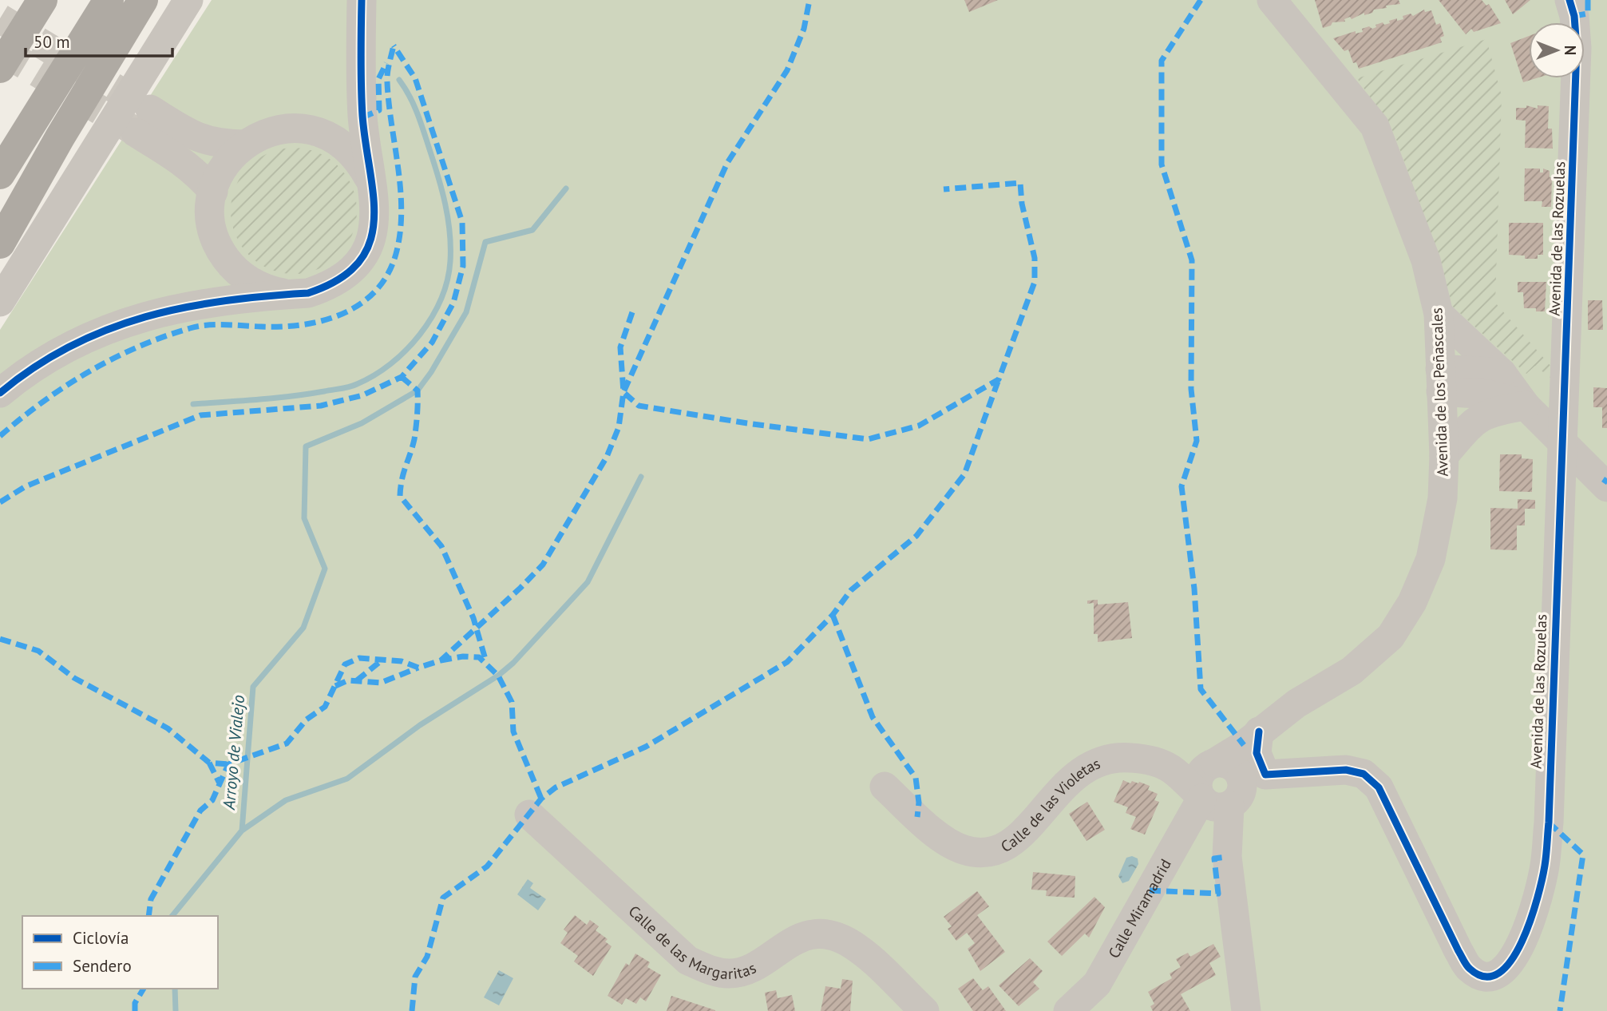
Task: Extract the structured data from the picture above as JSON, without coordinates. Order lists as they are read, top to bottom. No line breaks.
{"streets":{"street":["Avenida de las Rozuelas","Avenida de los Peñascales","Calle de las Violetas","Calle Miramadrid","Calle de las Margaritas"]},"crossings":[["Avenida de las Rozuelas","Avenida de los Peñascales"],["Avenida de las Rozuelas","Calle de las Violetas"],["Avenida de las Rozuelas","Calle Miramadrid"],["Avenida de los Peñascales","Calle de las Violetas"],["Avenida de los Peñascales","Calle Miramadrid"],["Calle de las Violetas","Calle Miramadrid"]],"water":["Arroyo de Vialejo"],"legend":["Ciclovía","Sendero"],"scale_bar":"50 m","north":"right"}
